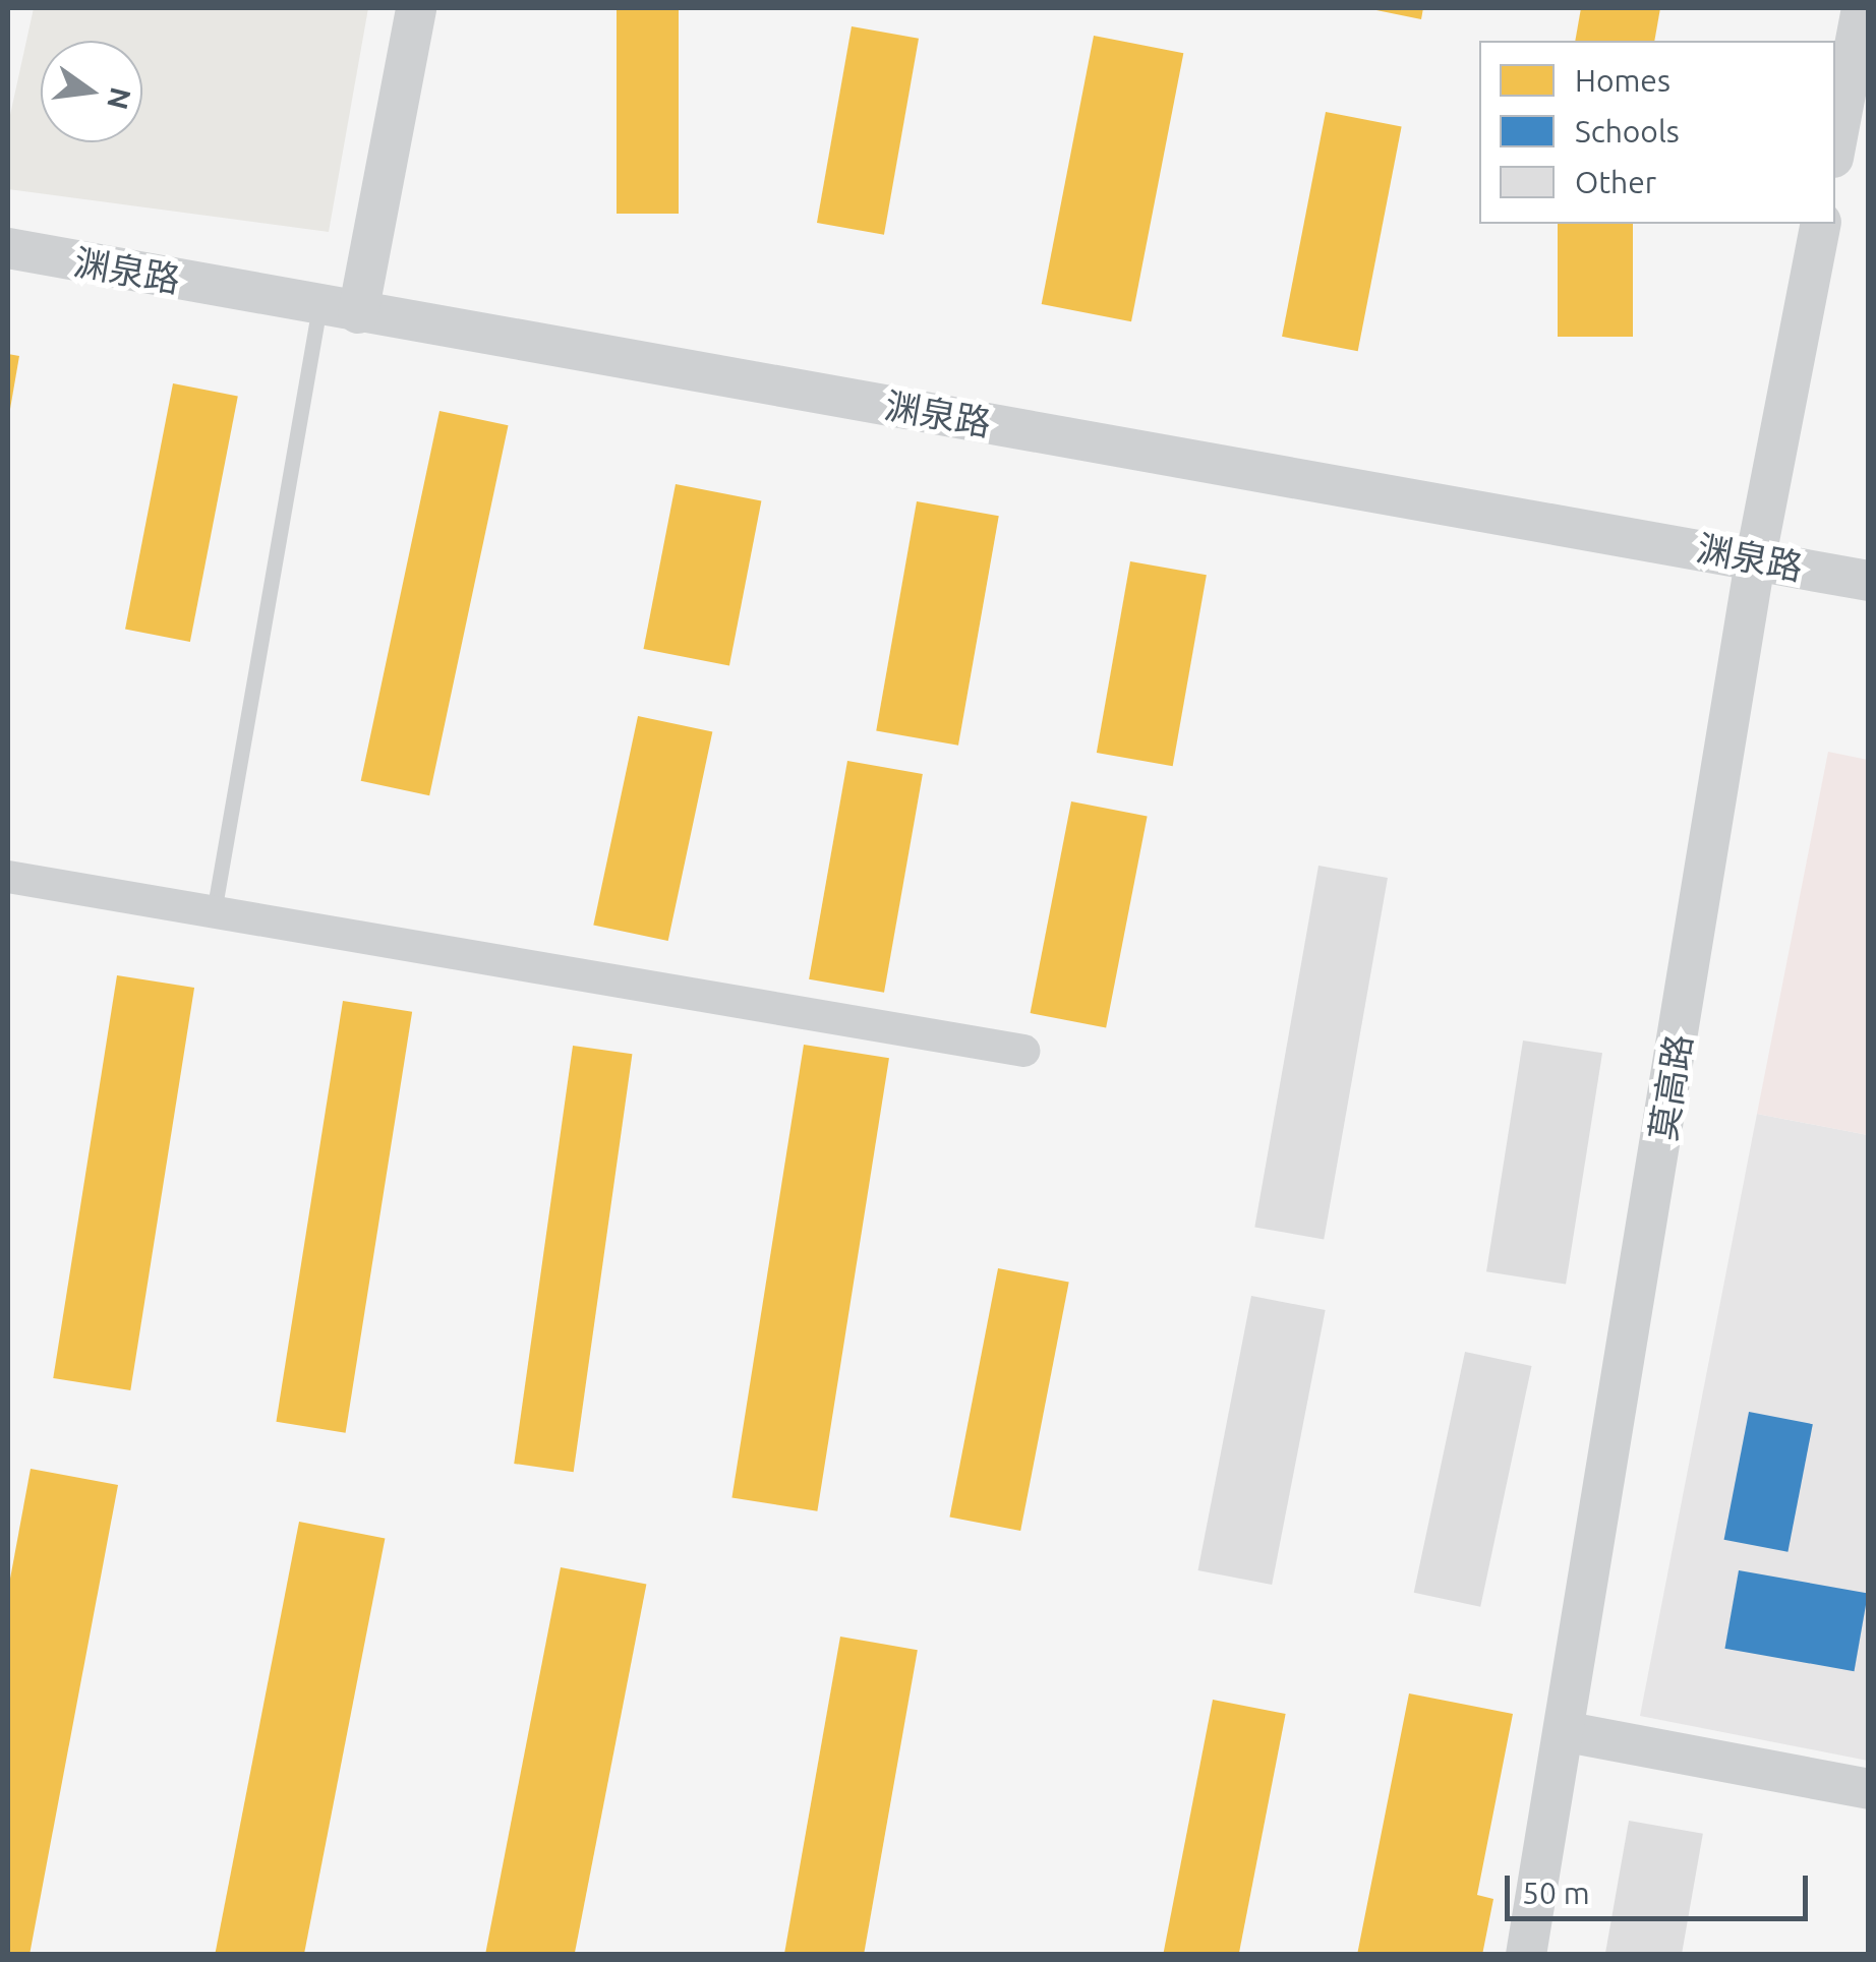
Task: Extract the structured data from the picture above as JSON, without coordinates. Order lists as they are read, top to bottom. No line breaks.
{"streets":{"street":["渊泉路","莫高路"]},"crossings":[["渊泉路","莫高路"]],"legend":["Homes","Schools","Other"],"scale_bar":"50 m","north":"right"}
